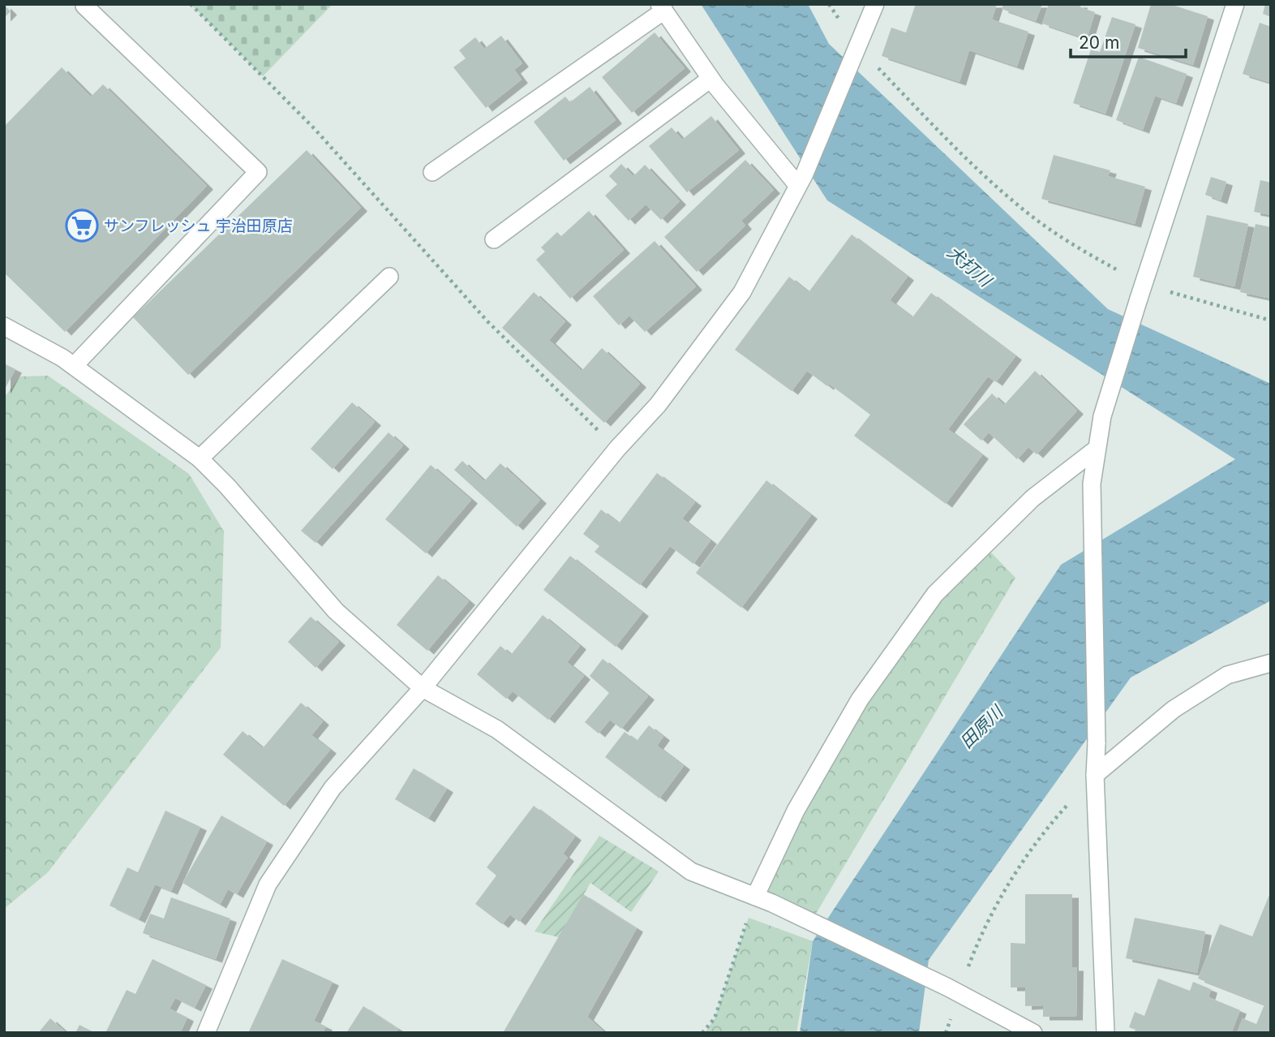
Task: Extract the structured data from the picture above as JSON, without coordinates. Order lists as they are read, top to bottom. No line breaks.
{"water":["犬打川","田原川"],"places":{"supermarket":["サンフレッシュ 宇治田原店"]},"scale_bar":"20 m"}
